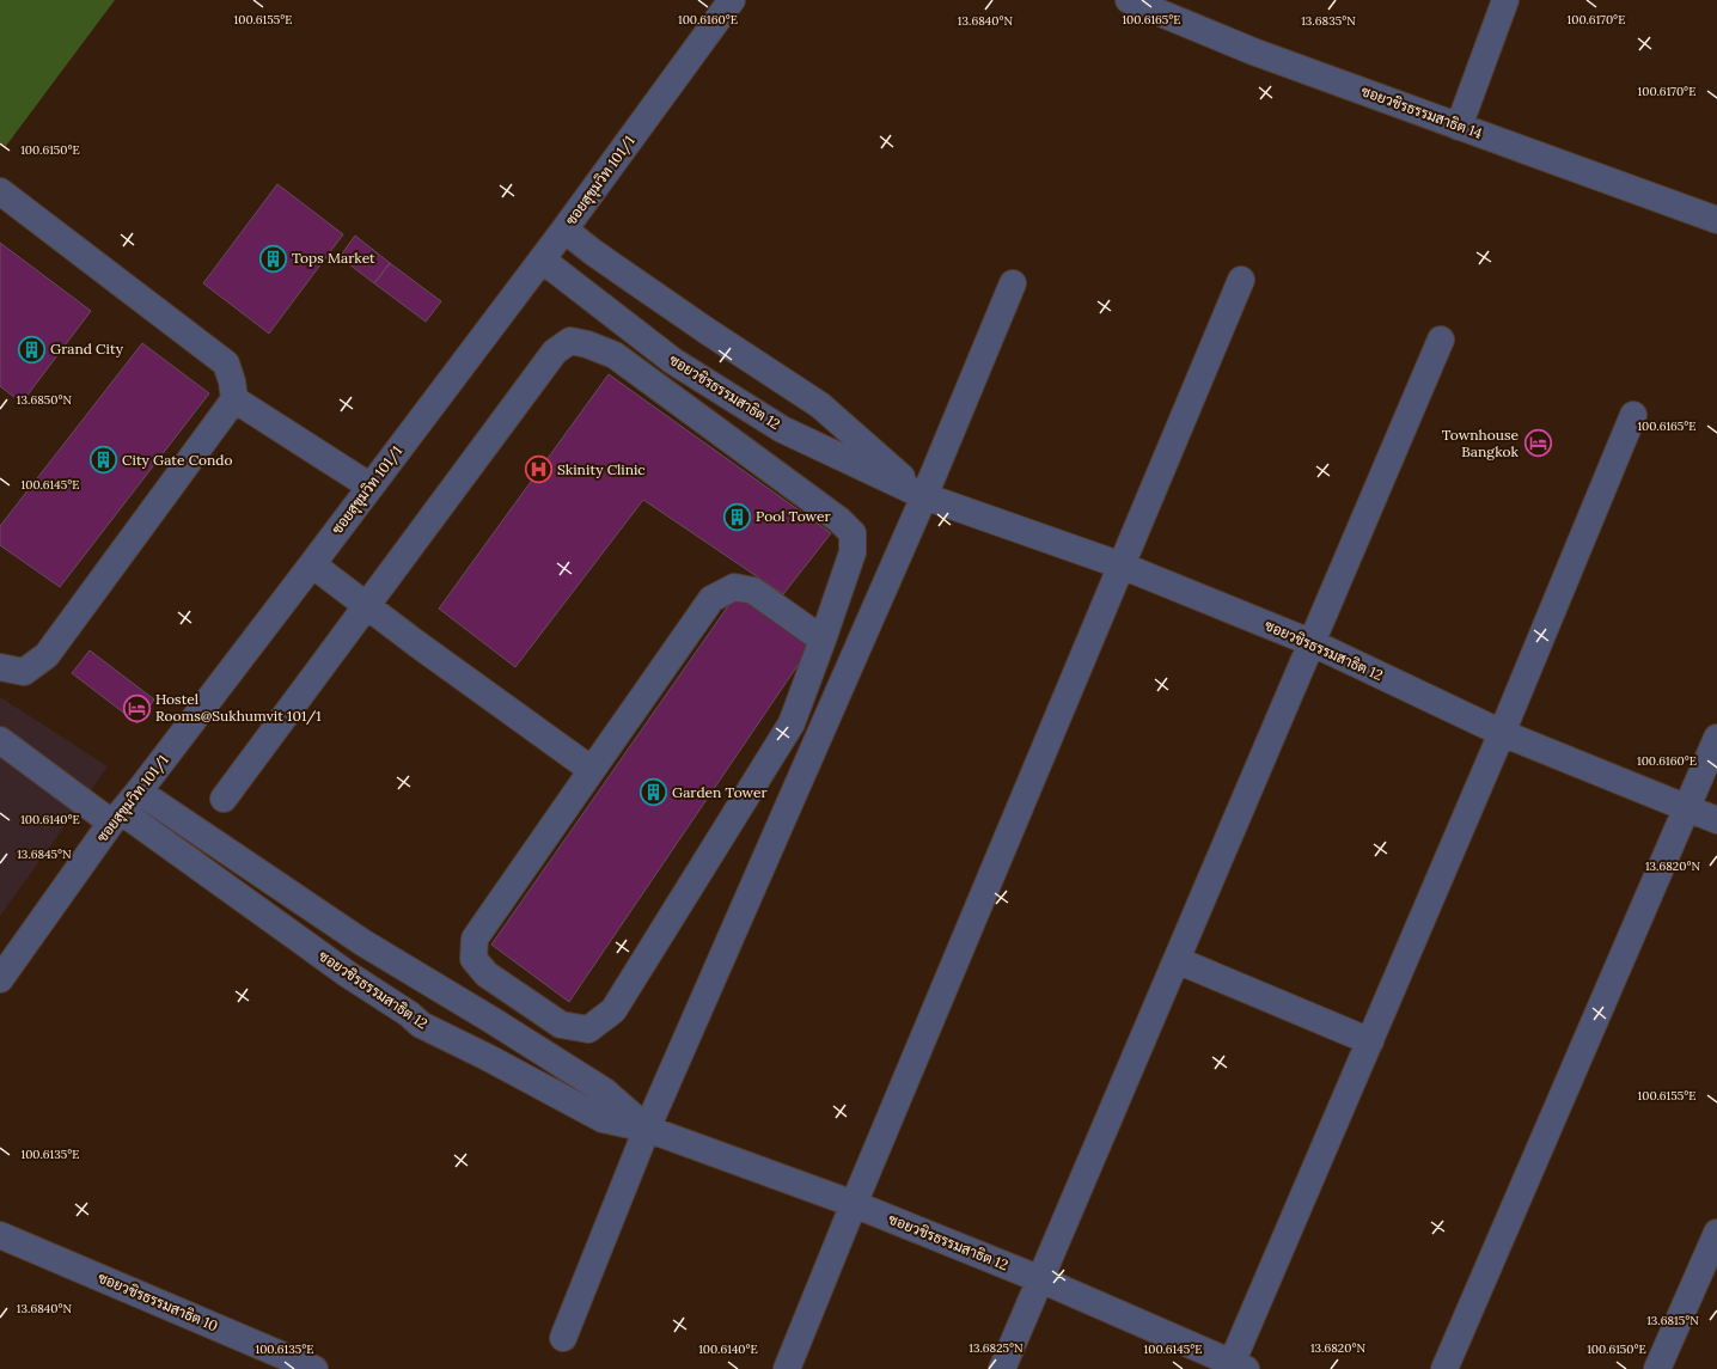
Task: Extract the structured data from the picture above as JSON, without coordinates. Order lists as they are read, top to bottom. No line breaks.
{"streets":{"street":["ซอยวชิรธรรมสาธิต 14","ซอยสุขุมวิท 101/1","ซอยวชิรธรรมสาธิต 12","ซอยวชิรธรรมสาธิต 10"]},"crossings":[["ซอยสุขุมวิท 101/1","ซอยวชิรธรรมสาธิต 12"]],"places":{"building":["Tops Market","Grand City","City Gate Condo","Pool Tower","Garden Tower"],"hotel":["Townhouse Bangkok","Hostel Rooms@Sukhumvit 101/1"],"hospital":["Skinity Clinic"]},"coordinates":["100.6170°E","100.6155°E","100.6160°E","100.6165°E","13.6840°N","13.6835°N","100.6150°E","13.6850°N","100.6145°E","100.6140°E","13.6845°N","13.6820°N","100.6135°E","13.6815°N","13.6825°N"]}
